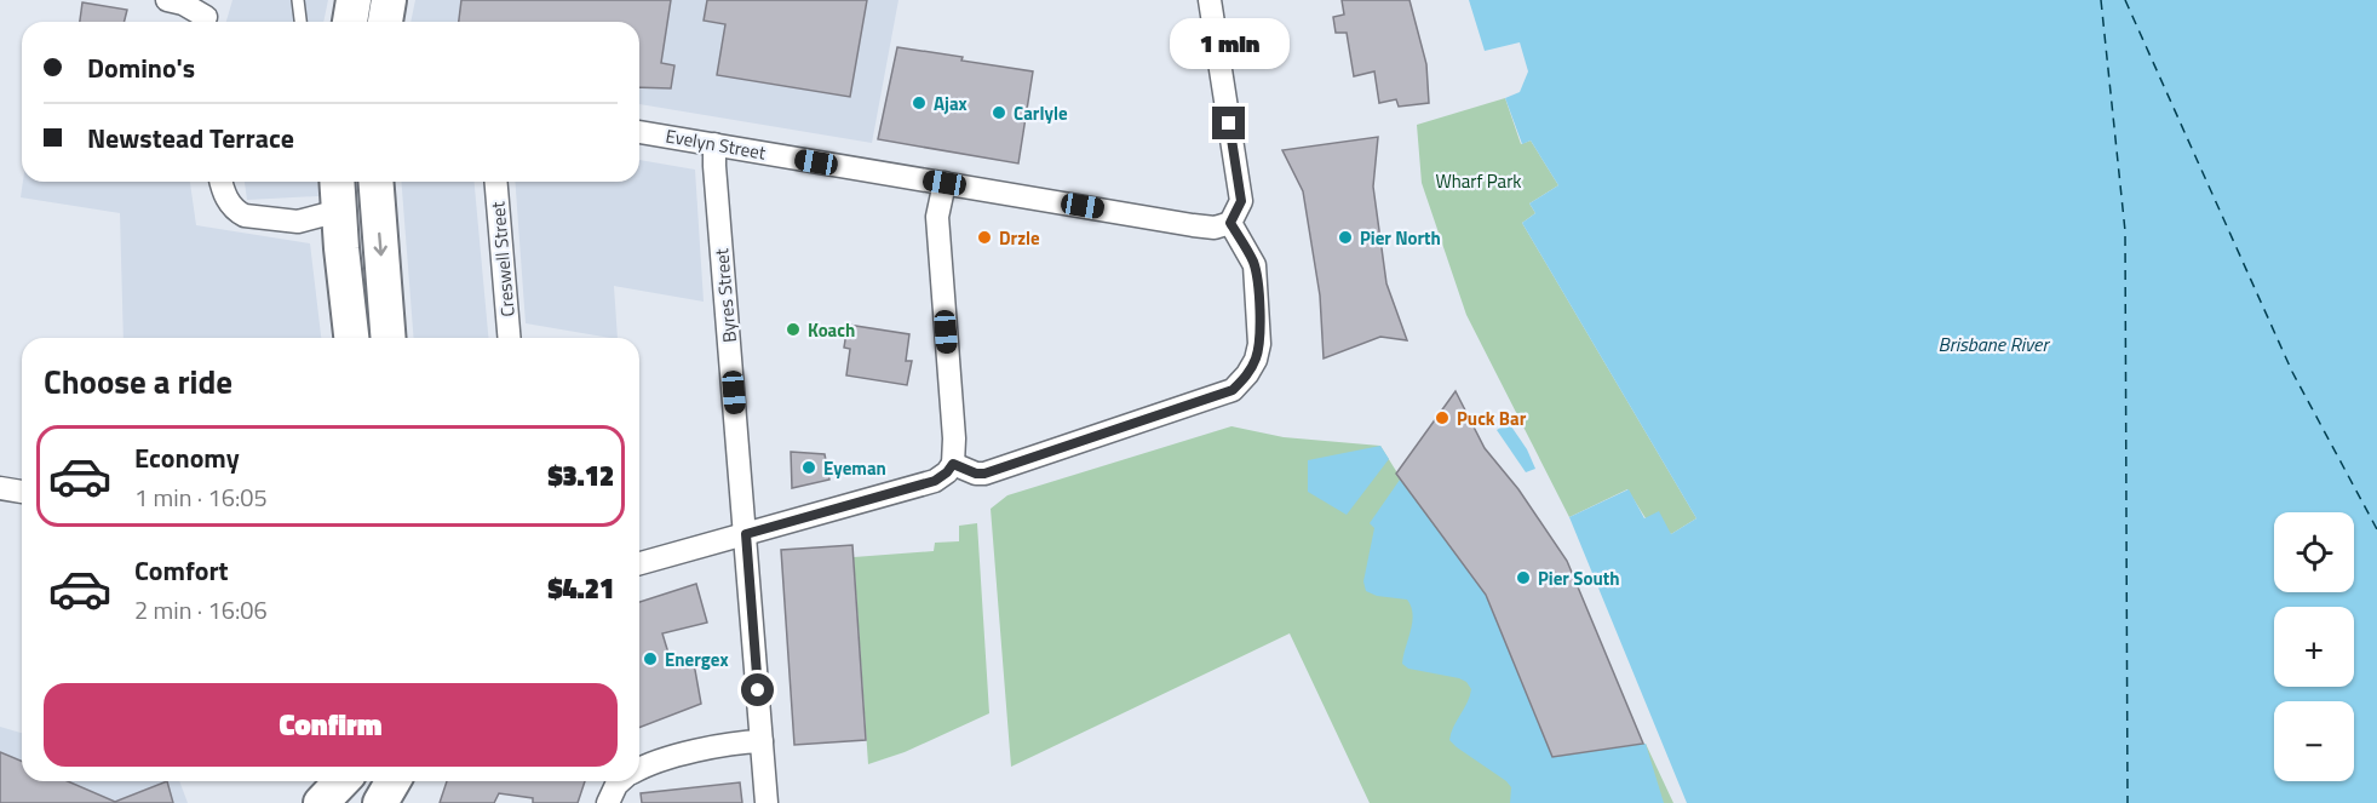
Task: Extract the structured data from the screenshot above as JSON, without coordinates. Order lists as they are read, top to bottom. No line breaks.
{"streets":{"street":["Evelyn Street","Creswell Street","Byres Street"]},"crossings":[["Evelyn Street","Byres Street"]],"water":["Brisbane River"],"parks":["Wharf Park"],"places":["Ajax","Carlyle","Drzle","Pier North","Koach","Puck Bar","Eyeman","Pier South","Energex"],"page":{"bubble":"1 min","banner":["Domino's","Newstead Terrace"],"heading":"Choose a ride","list":[{"name":"Economy","note":"1 min · 16:05","value":"$3.12"},{"name":"Comfort","note":"2 min · 16:06","value":"$4.21"}],"map_buttons":["+","−"],"buttons":"Confirm"}}
